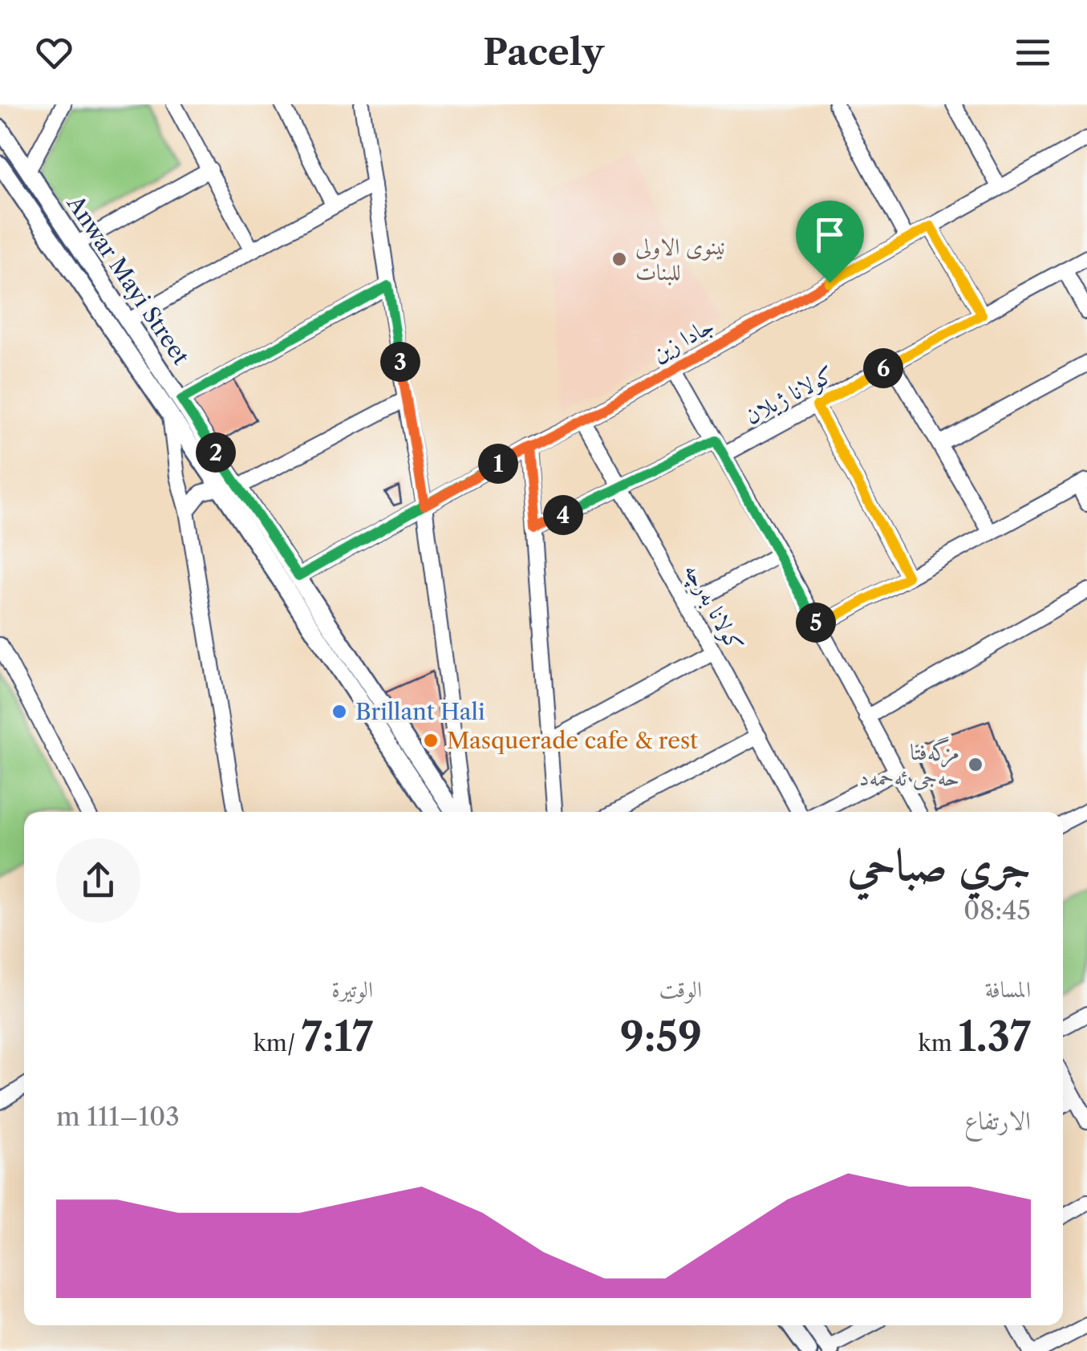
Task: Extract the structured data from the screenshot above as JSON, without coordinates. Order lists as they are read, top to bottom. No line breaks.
{"streets":{"main road":["Anwar Mayi Street"],"street":["جادا زین","کولانا ژیلان","کولانا بەرچە"]},"crossings":[["Anwar Mayi Street","جادا زین"],["جادا زین","کولانا بەرچە"]],"places":["نينوى الاولى للبنات","Brillant Hali","Masquerade cafe & rest","مزگەفتا حەجی ئەحمەد"],"page":{"header":"Pacely","pins":["3","6","2","1","4","5"],"heading":["جري صباحي","08:45"],"stats":[["المسافة","1.37 km"],["الوقت","9:59"],["الوتيرة","7:17 /km"]],"chart":["الارتفاع","103–111 m"]}}
